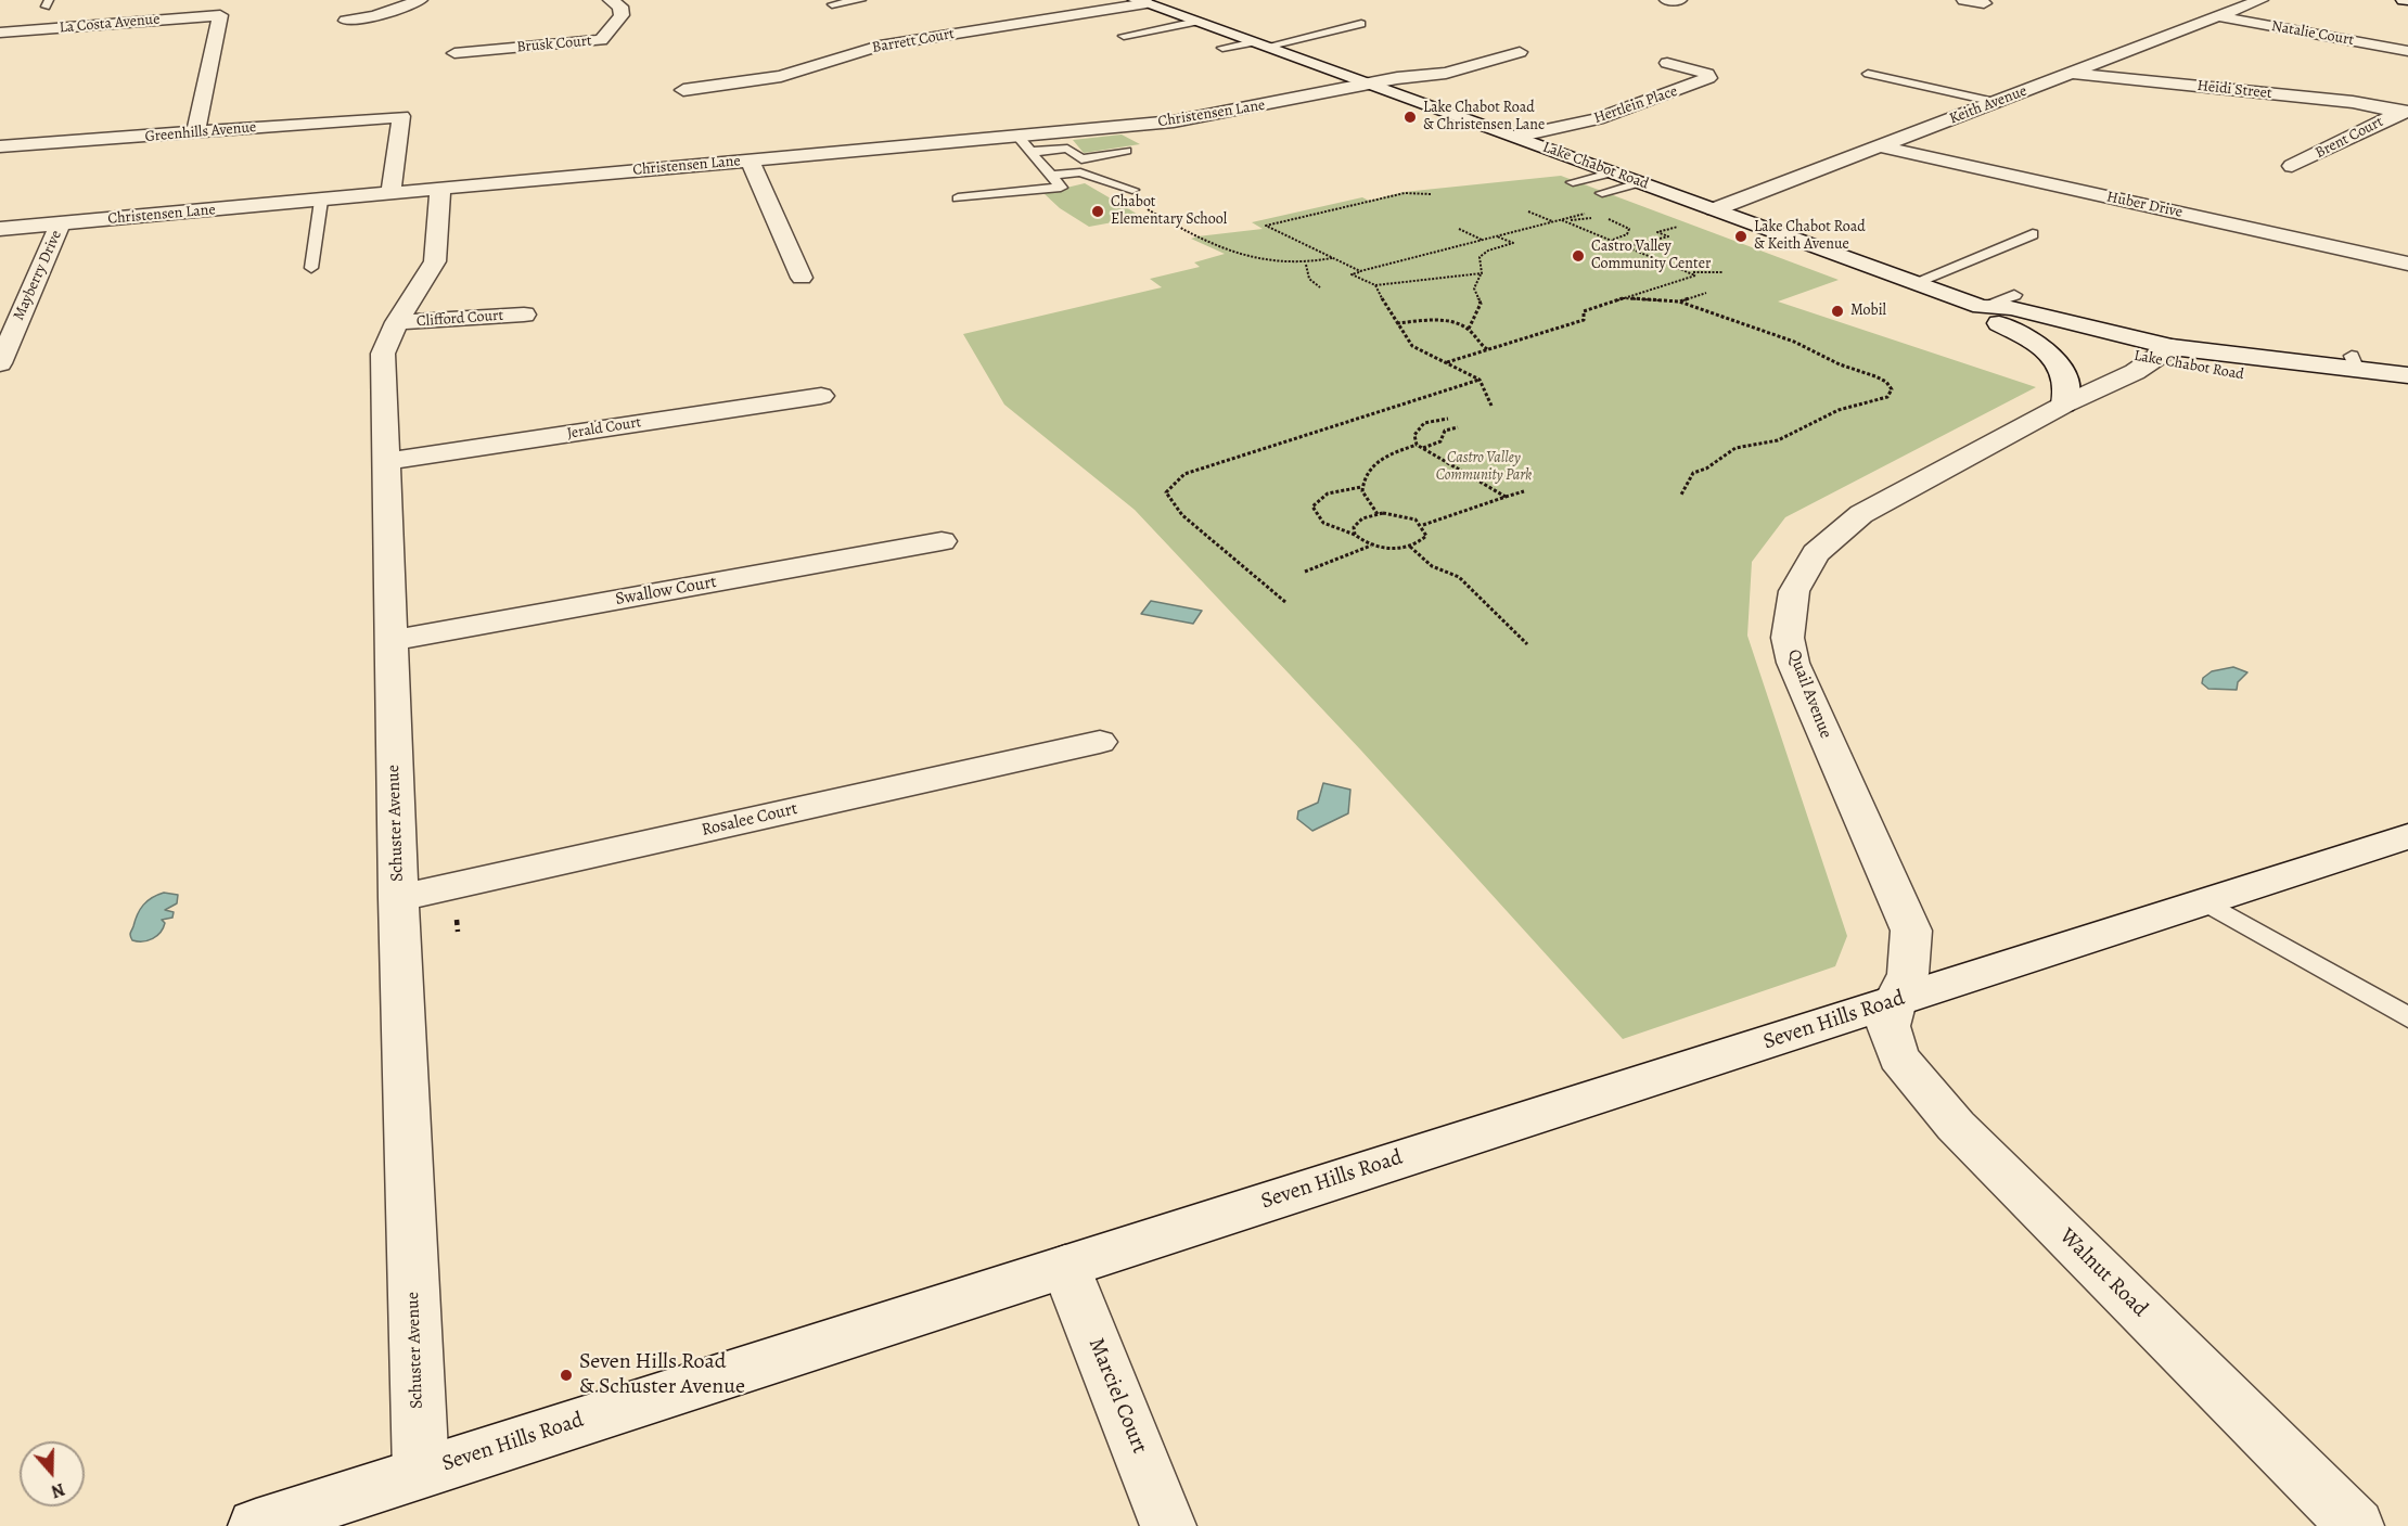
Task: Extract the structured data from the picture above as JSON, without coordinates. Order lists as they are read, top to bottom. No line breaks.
{"streets":{"street":["La Costa Avenue","Natalie Court","Barrett Court","Brusk Court","Heidi Street","Hertlein Place","Keith Avenue","Christensen Lane","Greenhills Avenue","Brent Court","Lake Chabot Road","Huber Drive","Mayberry Drive","Clifford Court","Jerald Court","Swallow Court","Quail Avenue","Rosalee Court","Schuster Avenue","Seven Hills Road","Walnut Road","Marciel Court"]},"crossings":[["La Costa Avenue","Greenhills Avenue"],["Natalie Court","Keith Avenue"],["Barrett Court","Lake Chabot Road"],["Heidi Street","Keith Avenue"],["Heidi Street","Brent Court"],["Hertlein Place","Lake Chabot Road"],["Keith Avenue","Lake Chabot Road"],["Keith Avenue","Huber Drive"],["Christensen Lane","Greenhills Avenue"],["Christensen Lane","Lake Chabot Road"],["Christensen Lane","Mayberry Drive"],["Christensen Lane","Schuster Avenue"],["Lake Chabot Road","Quail Avenue"],["Clifford Court","Schuster Avenue"],["Jerald Court","Schuster Avenue"],["Swallow Court","Schuster Avenue"],["Quail Avenue","Seven Hills Road"],["Quail Avenue","Walnut Road"],["Rosalee Court","Schuster Avenue"],["Schuster Avenue","Seven Hills Road"],["Seven Hills Road","Walnut Road"],["Seven Hills Road","Marciel Court"]],"parks":["Castro Valley Community Park"],"places":["Lake Chabot Road & Christensen Lane","Chabot Elementary School","Lake Chabot Road & Keith Avenue","Castro Valley Community Center","Mobil","Seven Hills Road & Schuster Avenue"],"north":"bottom"}
